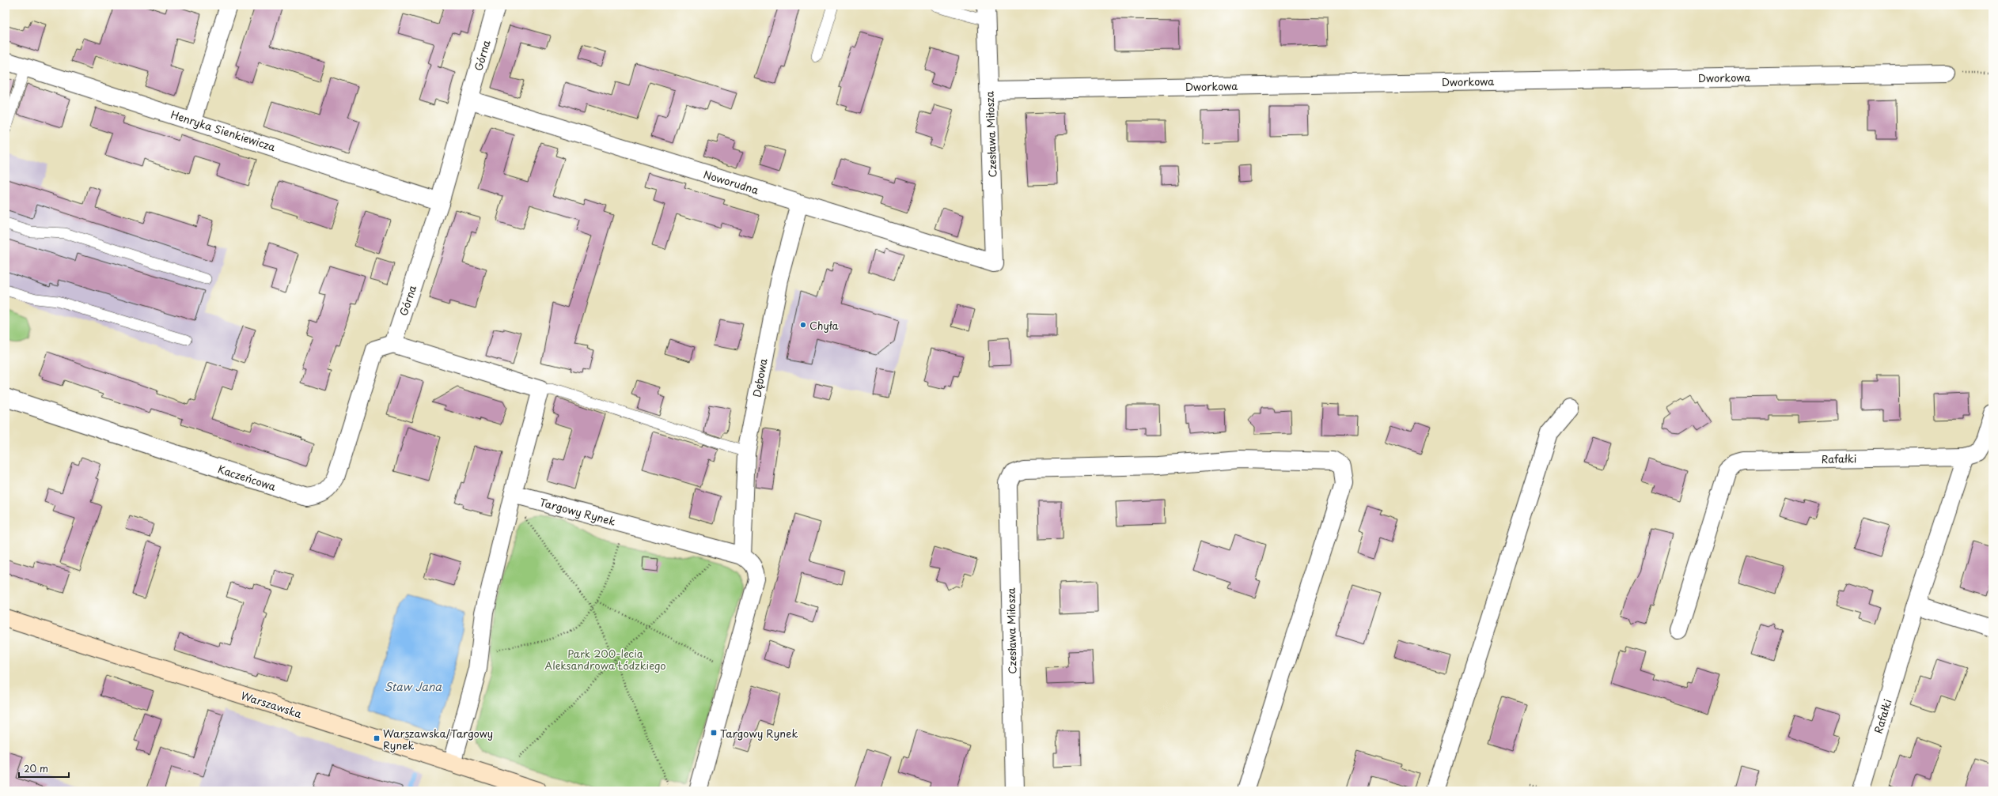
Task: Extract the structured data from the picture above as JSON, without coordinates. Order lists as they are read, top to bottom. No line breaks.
{"streets":{"main road":["Warszawska"],"street":["Górna","Dworkowa","Henryka Sienkiewicza","Czesława Miłosza","Noworudna","Dębowa","Rafałki","Kaczeńcowa","Targowy Rynek"]},"crossings":[["Górna","Henryka Sienkiewicza"],["Górna","Noworudna"],["Górna","Kaczeńcowa"],["Dworkowa","Czesława Miłosza"],["Czesława Miłosza","Noworudna"],["Noworudna","Dębowa"],["Dębowa","Targowy Rynek"]],"water":["Staw Jana"],"parks":["Park 200-lecia Aleksandrowa Łódzkiego"],"places":{"other":["Chyła"],"transit":["Targowy Rynek","Warszawska/Targowy Rynek"]},"scale_bar":"20 m"}
